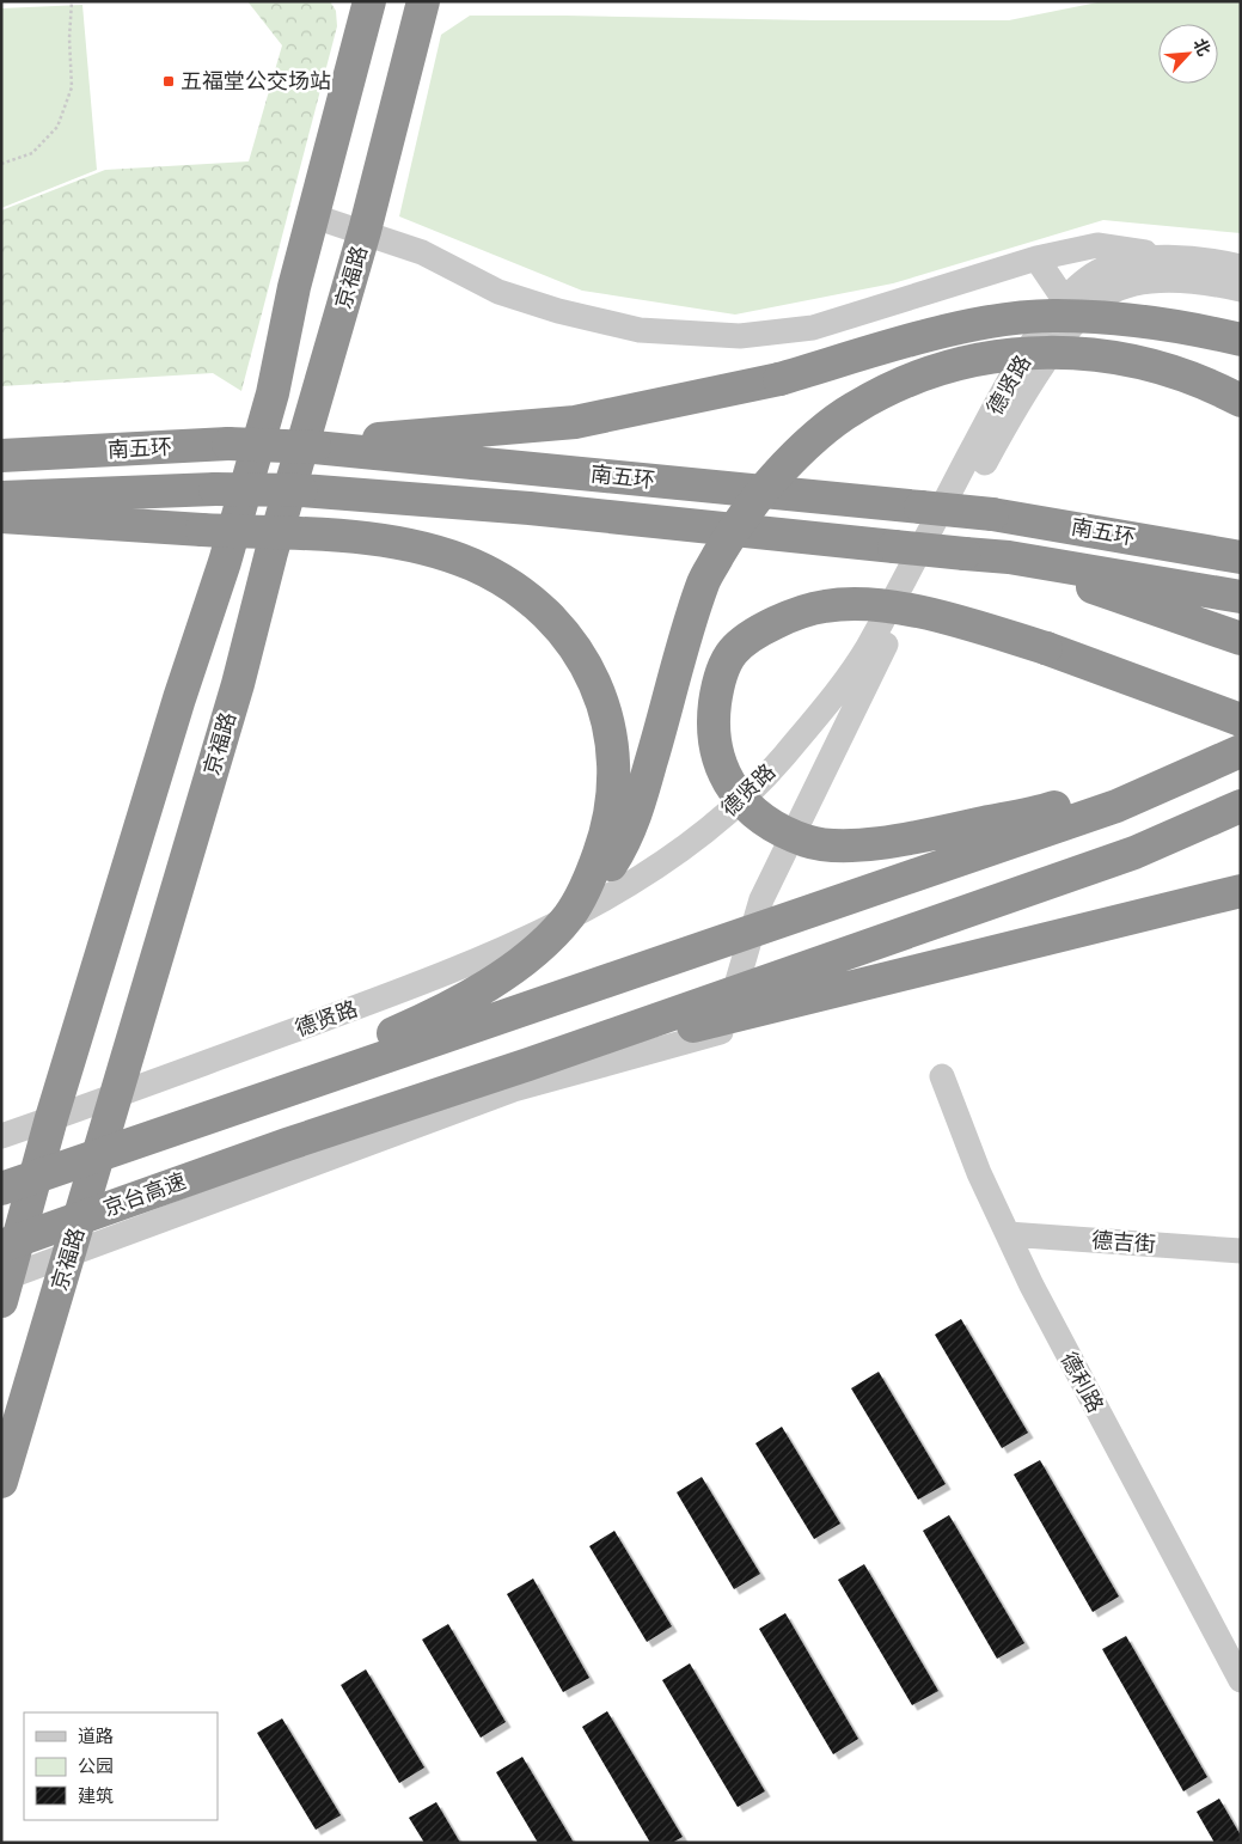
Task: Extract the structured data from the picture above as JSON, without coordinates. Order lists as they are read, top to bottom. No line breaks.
{"streets":{"highway":["京福路","南五环","京台高速"],"street":["德贤路","德吉街","德利路"]},"crossings":[["京福路","德贤路"],["德吉街","德利路"]],"places":{"transit":["五福堂公交场站"]},"legend":["道路","公园","建筑"],"north":"top right"}
